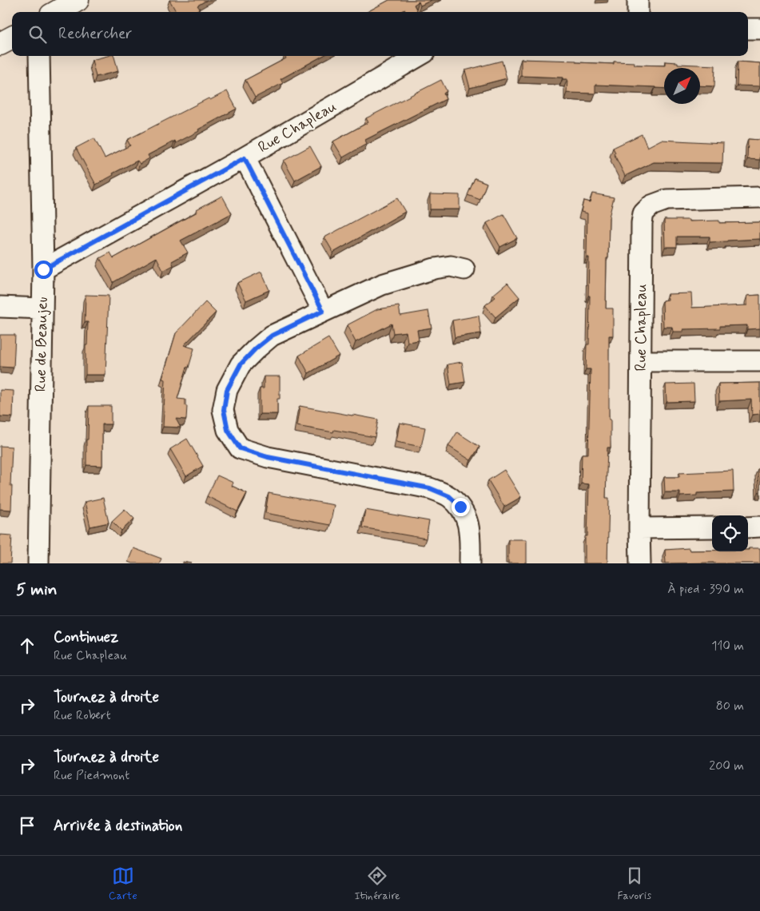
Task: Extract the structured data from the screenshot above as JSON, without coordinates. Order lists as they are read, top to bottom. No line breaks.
{"streets":{"street":["Rue Chapleau","Rue de Beaujeu"]},"crossings":[["Rue Chapleau","Rue de Beaujeu"]],"north":"top right","page":{"search":"Rechercher","heading":["5 min","À pied · 390 m"],"list":[["Continuez","Rue Chapleau","110 m"],["Tournez à droite","Rue Robert","80 m"],["Tournez à droite","Rue Piedmont","200 m"],"Arrivée à destination"],"nav":["Carte","Itinéraire","Favoris"]}}
